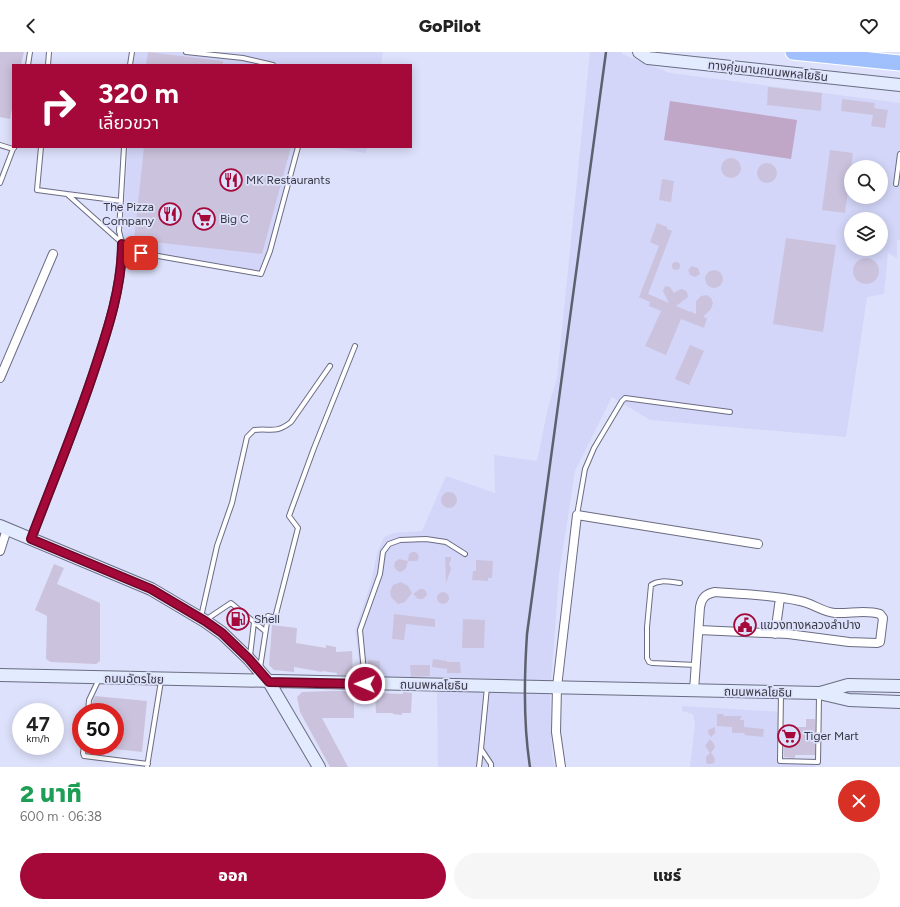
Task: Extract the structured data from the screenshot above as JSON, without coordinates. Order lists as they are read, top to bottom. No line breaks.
{"streets":{"main road":["ทางคู่ขนานถนนพหลโยธิน","ถนนฉัตรไชย","ถนนพหลโยธิน"]},"crossings":[["ถนนฉัตรไชย","ถนนพหลโยธิน"]],"places":{"restaurant":["MK Restaurants","The Pizza Company"],"supermarket":["Big C","Tiger Mart"],"fuel station":["Shell"],"public building":["แขวงทางหลวงลำปาง"]},"page":{"header":"GoPilot","turn":["320 m","เลี้ยวขวา"],"speed":"47 km/h","limit":"50","heading":["2 นาที","600 m · 06:38"],"buttons":["ออก","แชร์"]}}
